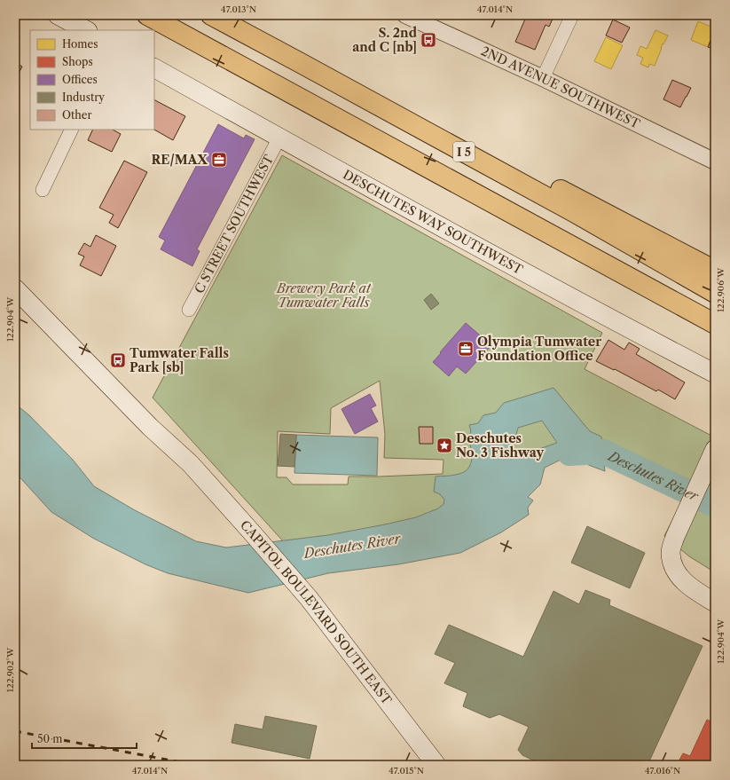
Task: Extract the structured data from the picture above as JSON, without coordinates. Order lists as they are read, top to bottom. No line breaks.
{"streets":{"highway":["I 5"],"main road":["DESCHUTES WAY SOUTHWEST","CAPITOL BOULEVARD SOUTH EAST"],"street":["2ND AVENUE SOUTHWEST","C STREET SOUTHWEST"]},"crossings":[["DESCHUTES WAY SOUTHWEST","C STREET SOUTHWEST"]],"water":["Deschutes River"],"parks":["Brewery Park at Tumwater Falls"],"places":{"bus stop":["S. 2nd and C [nb]","Tumwater Falls Park [sb]"],"office":["RE/MAX","Olympia Tumwater Foundation Office"],"place":["Deschutes No. 3 Fishway"]},"legend":["Homes","Shops","Offices","Industry","Other"],"scale_bar":"50 m","coordinates":["47.013°N","47.014°N","122.906°W","122.904°W","122.902°W","47.015°N","47.016°N"]}
